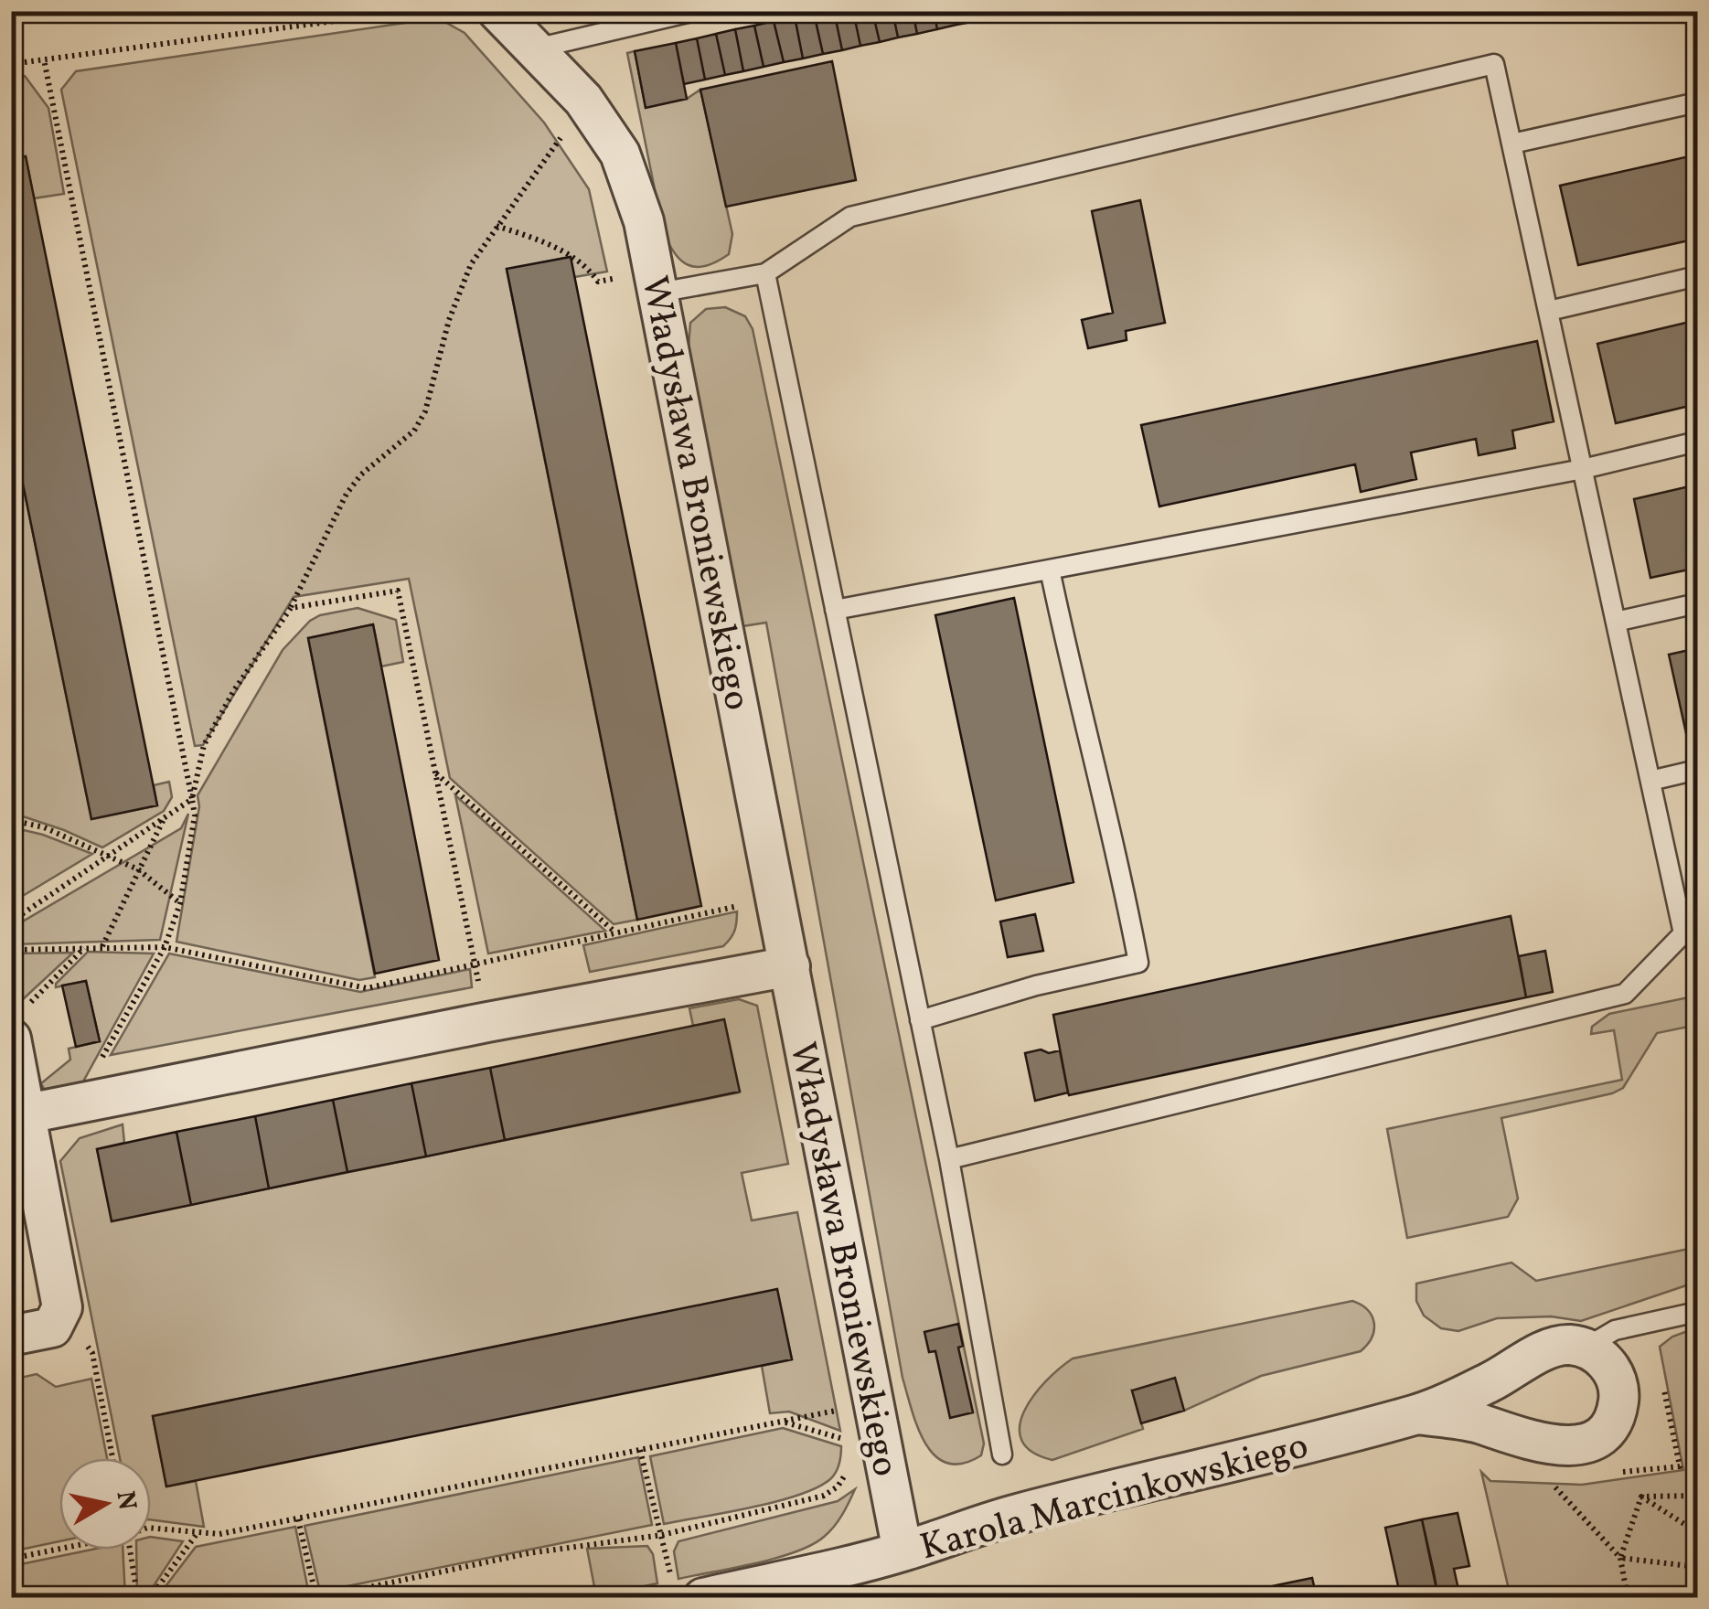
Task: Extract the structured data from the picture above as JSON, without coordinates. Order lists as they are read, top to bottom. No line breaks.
{"streets":{"street":["Władysława Broniewskiego","Karola Marcinkowskiego"]},"crossings":[["Władysława Broniewskiego","Karola Marcinkowskiego"]],"north":"right"}
